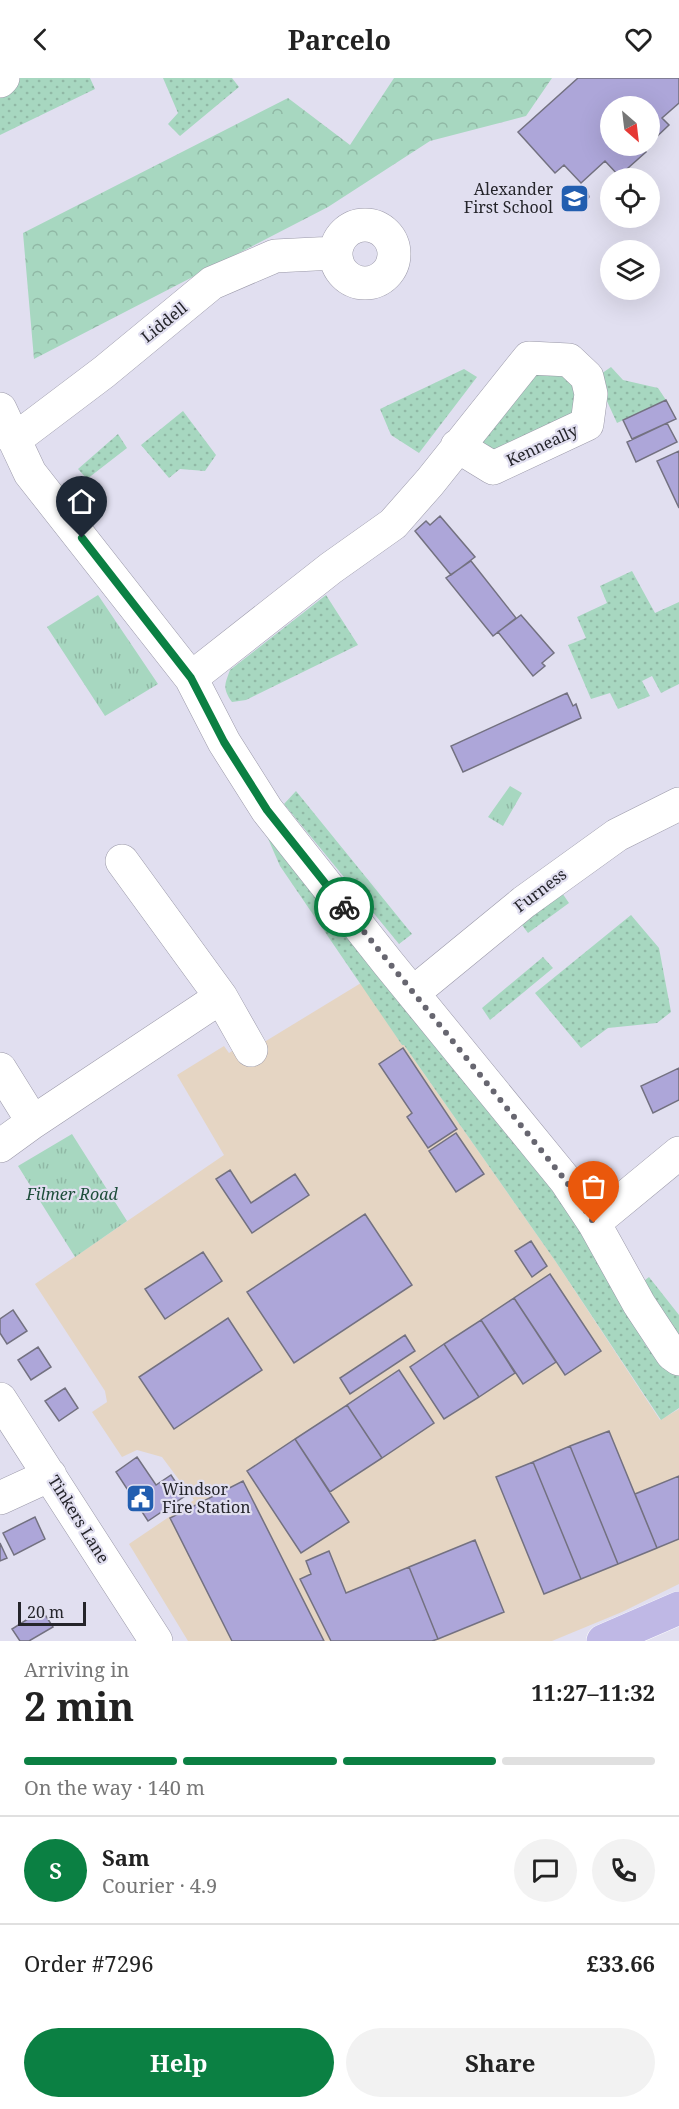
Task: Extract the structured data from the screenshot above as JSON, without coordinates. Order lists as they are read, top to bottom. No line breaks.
{"streets":{"street":["Liddell","Furness","Tinkers Lane"]},"parks":["Filmer Road"],"places":{"school or university":["Alexander First School"],"public building":["Windsor Fire Station"]},"scale_bar":"20 m","north":"bottom right","page":{"header":"Parcelo","scale":"20 m","heading":["2 min","Arriving in","11:27–11:32"],"panel":["Sam","Courier · 4.9","Order #7296","£33.66"],"bar":"On the way · 140 m","round":"S","buttons":["Help","Share"]}}
